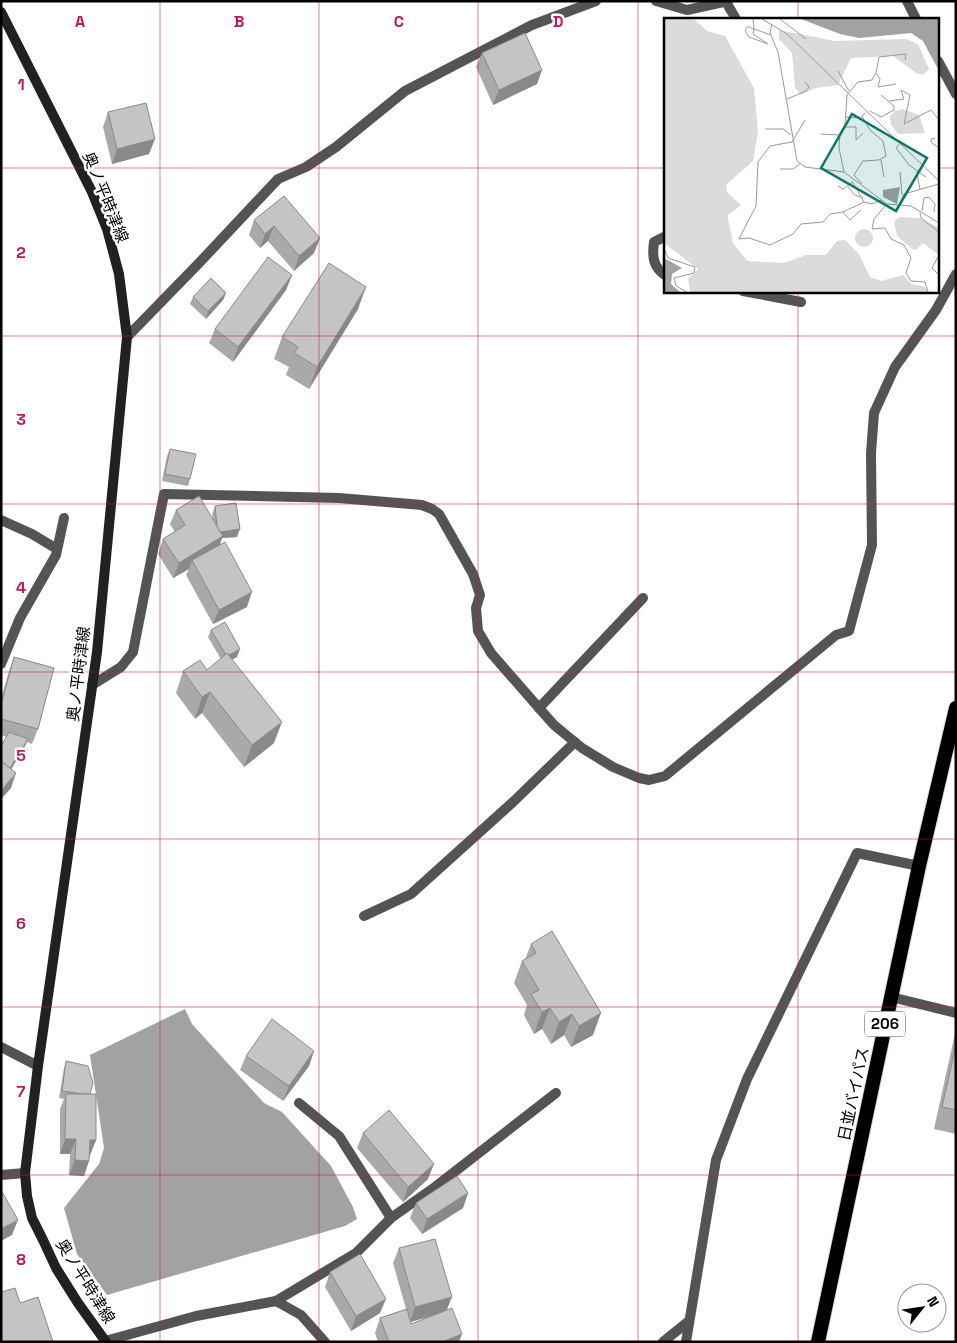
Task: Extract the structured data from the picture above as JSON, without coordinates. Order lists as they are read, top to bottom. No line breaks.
{"streets":{"highway":["206","日並バイパス"],"main road":["奥ノ平時津線"]},"north":"top right","grid":{"columns":["A","B","C","D"],"rows":["1","2","3","4","5","6","7","8"]}}
